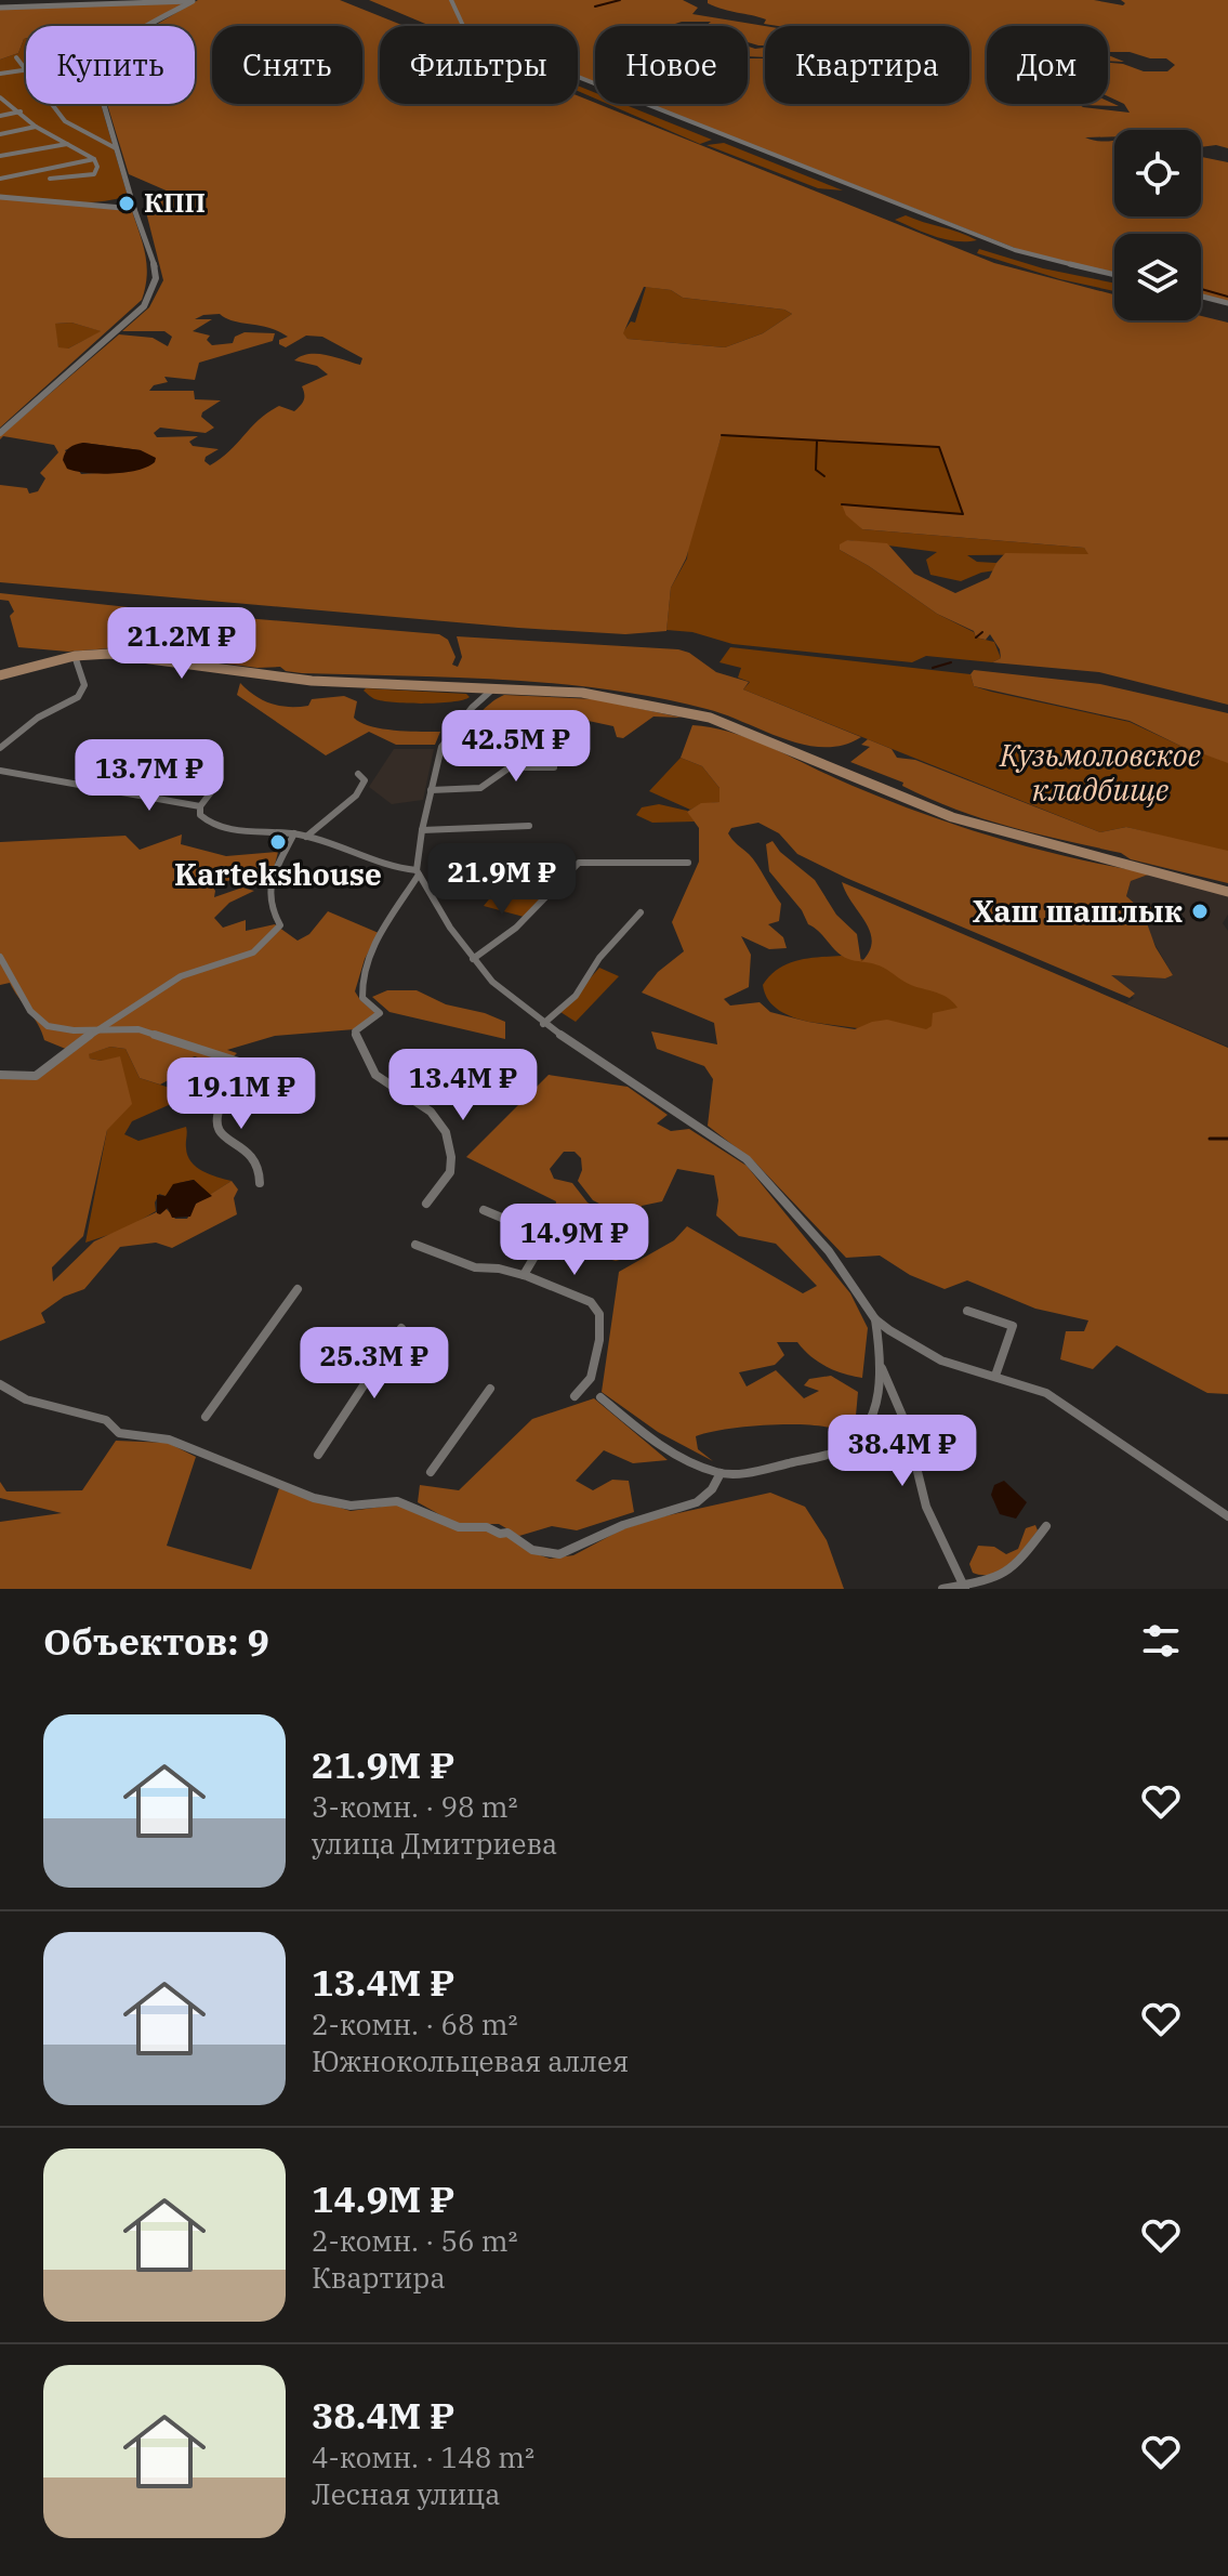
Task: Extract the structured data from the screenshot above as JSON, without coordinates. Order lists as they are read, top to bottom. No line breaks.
{"parks":["Кузьмоловское кладбище"],"places":["КПП","Kartekshouse","Хаш шашлык"],"page":{"chip":["Купить","Снять","Фильтры","Новое","Квартира","Дом"],"price":["21.2M ₽","42.5M ₽","13.7M ₽","21.9M ₽","13.4M ₽","19.1M ₽","14.9M ₽","25.3M ₽","38.4M ₽"],"heading":"Объектов: 9","list":[{"name":"21.9M ₽","note":"3-комн. · 98 m² · улица Дмитриева"},{"name":"13.4M ₽","note":"2-комн. · 68 m² · Южнокольцевая аллея"},{"name":"14.9M ₽","note":"2-комн. · 56 m² · Квартира"},{"name":"38.4M ₽","note":"4-комн. · 148 m² · Лесная улица"}]}}
